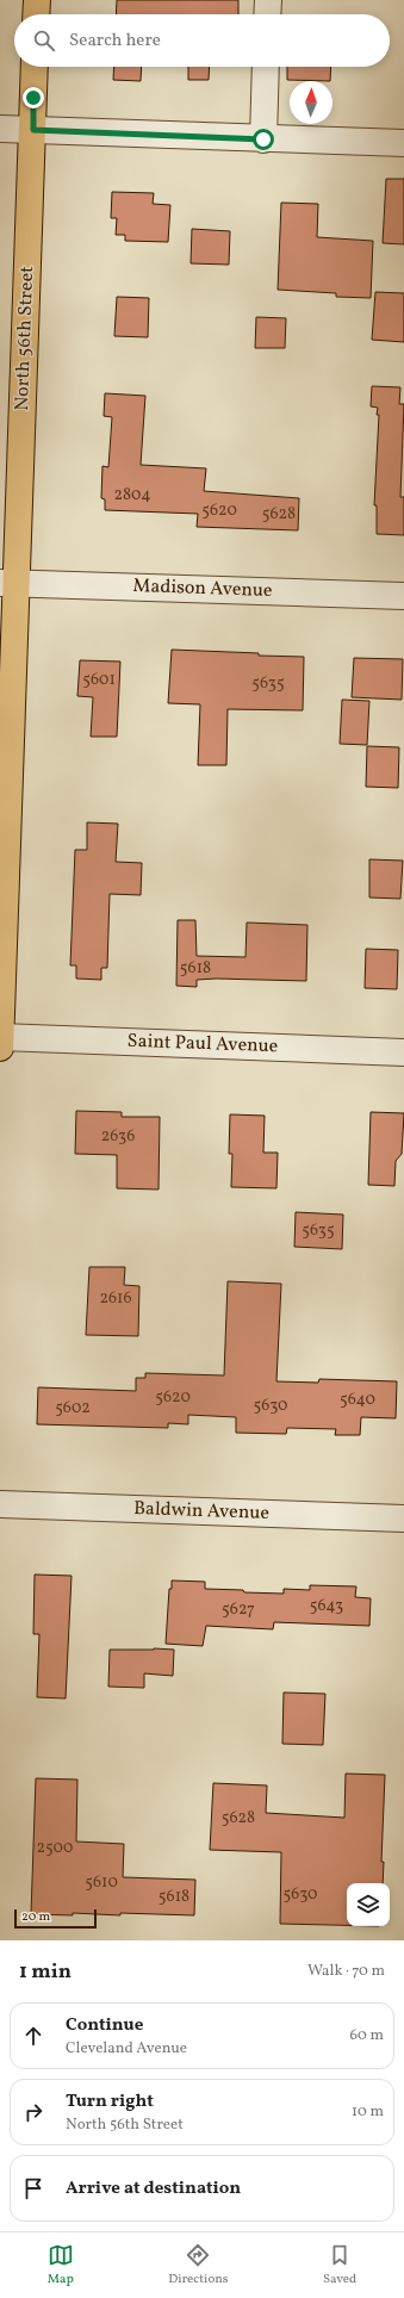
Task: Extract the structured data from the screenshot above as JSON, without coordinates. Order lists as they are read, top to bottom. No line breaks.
{"streets":{"main road":["North 56th Street"],"street":["Madison Avenue","Saint Paul Avenue","Baldwin Avenue"]},"crossings":[["North 56th Street","Madison Avenue"],["North 56th Street","Saint Paul Avenue"]],"house_numbers":["2804","5620","5628","5601","5635","5618","2636","5635","2616","5620","5640","5630","5602","5643","5627","5628","2500","5610","5630","5618"],"scale_bar":"20 m","north":"top","page":{"search":"Search here","scale":"20 m","heading":["1 min","Walk · 70 m"],"list":[["Continue","Cleveland Avenue","60 m"],["Turn right","North 56th Street","10 m"],"Arrive at destination"],"nav":["Map","Directions","Saved"]}}
